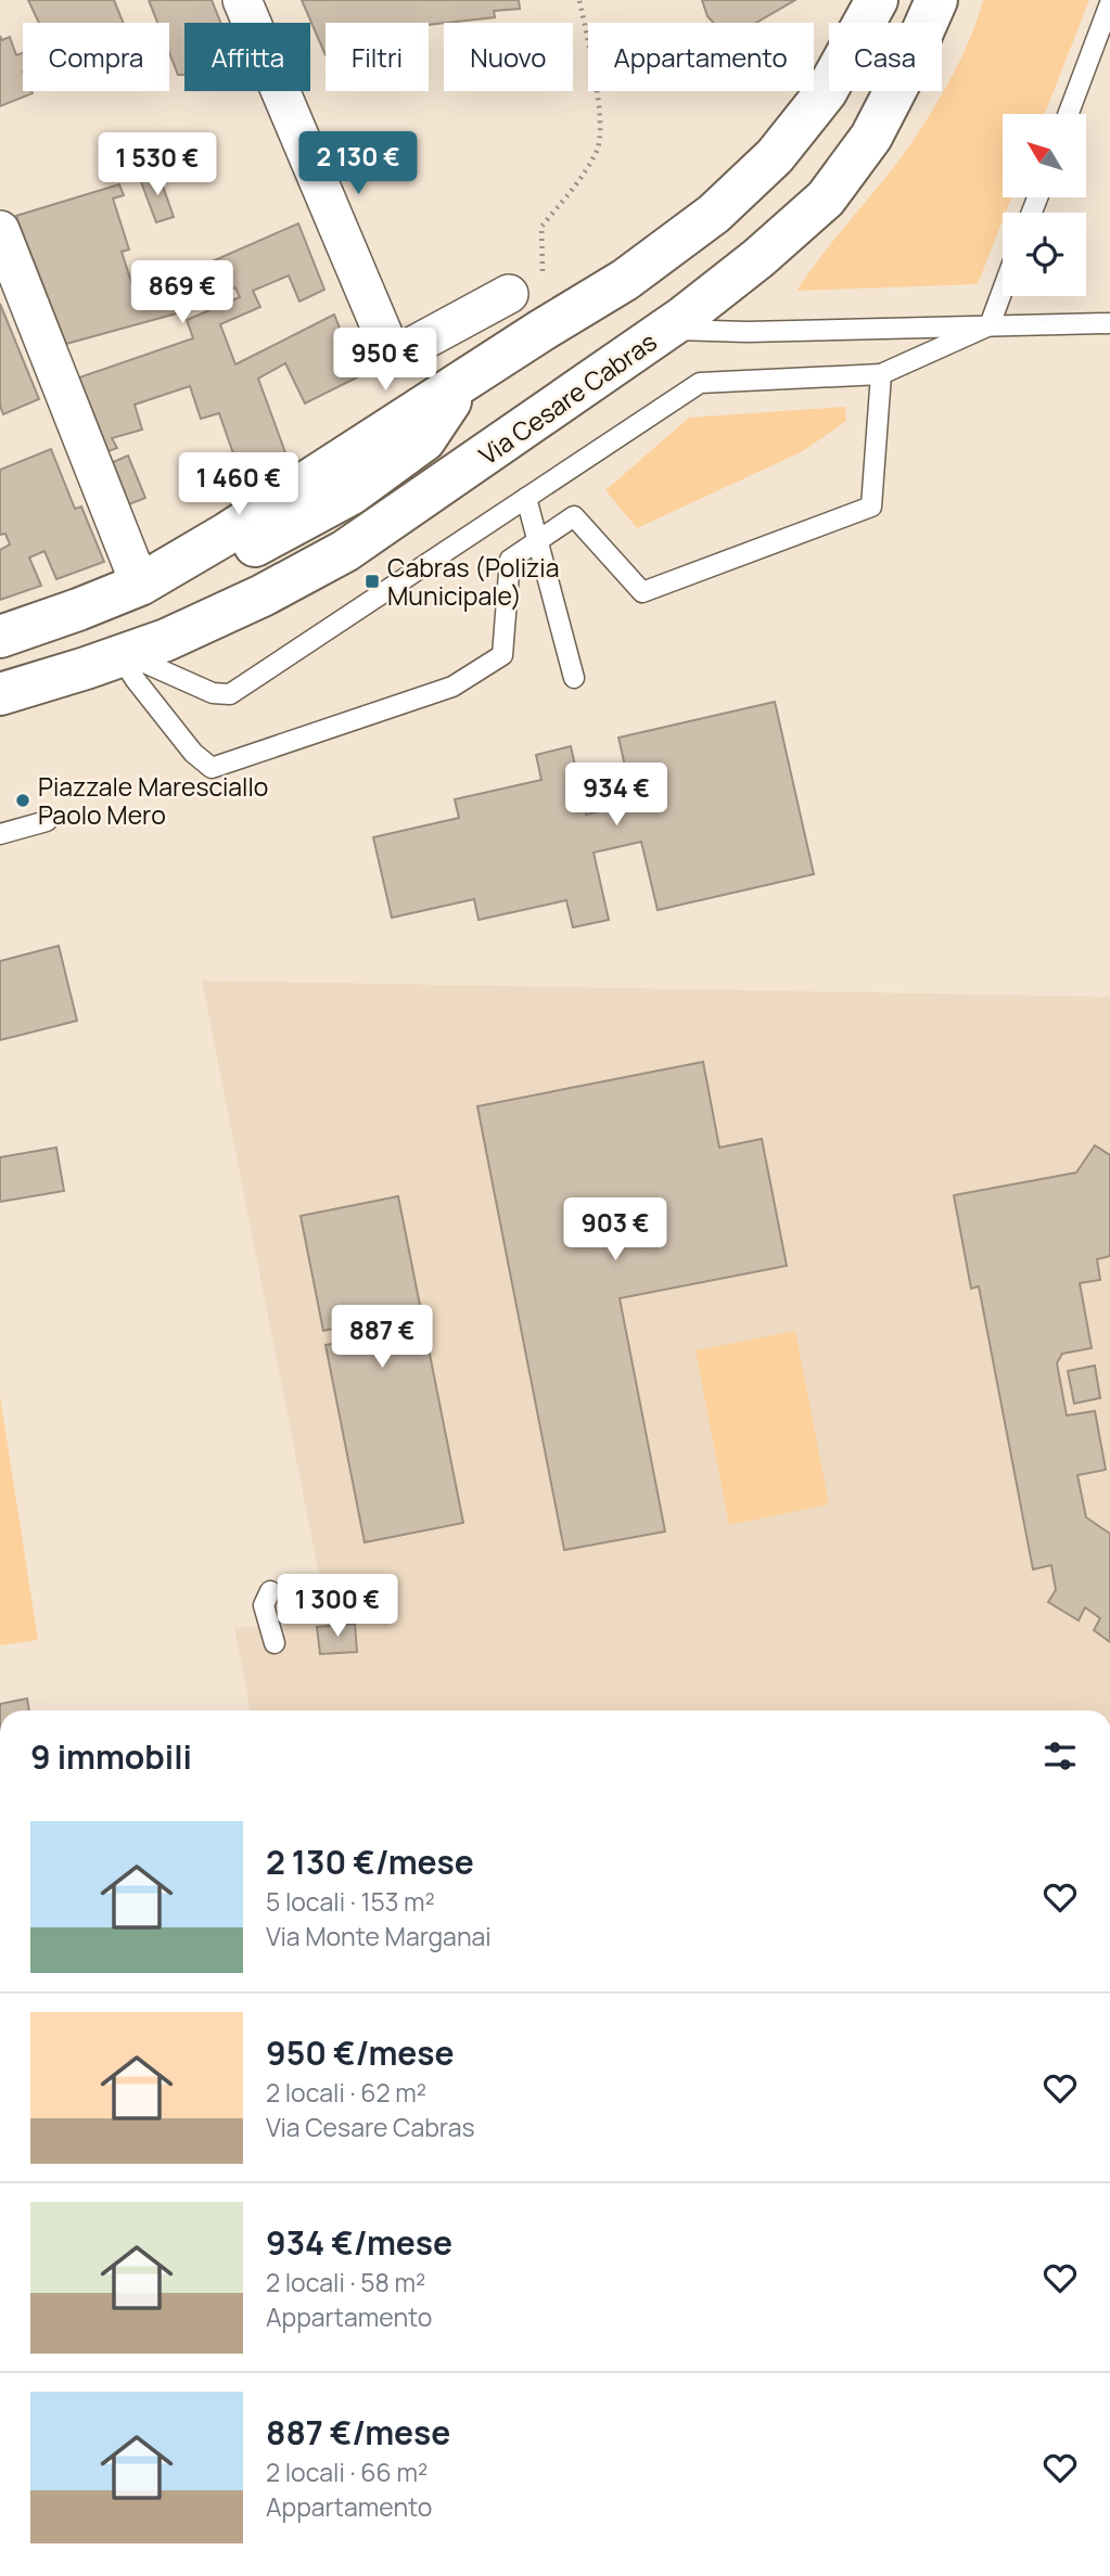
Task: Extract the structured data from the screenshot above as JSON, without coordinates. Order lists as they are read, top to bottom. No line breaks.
{"streets":{"main road":["Via Cesare Cabras"]},"places":{"transit":["Cabras (Polizia Municipale)"],"other":["Piazzale Maresciallo Paolo Mero"]},"north":"top left","page":{"chip":["Compra","Affitta","Filtri","Nuovo","Appartamento","Casa"],"price":["2 130 €","1 530 €","869 €","950 €","1 460 €","934 €","903 €","887 €","1 300 €"],"heading":"9 immobili","list":[{"name":"2 130 €/mese","note":"5 locali · 153 m² · Via Monte Marganai"},{"name":"950 €/mese","note":"2 locali · 62 m² · Via Cesare Cabras"},{"name":"934 €/mese","note":"2 locali · 58 m² · Appartamento"},{"name":"887 €/mese","note":"2 locali · 66 m² · Appartamento"}]}}
